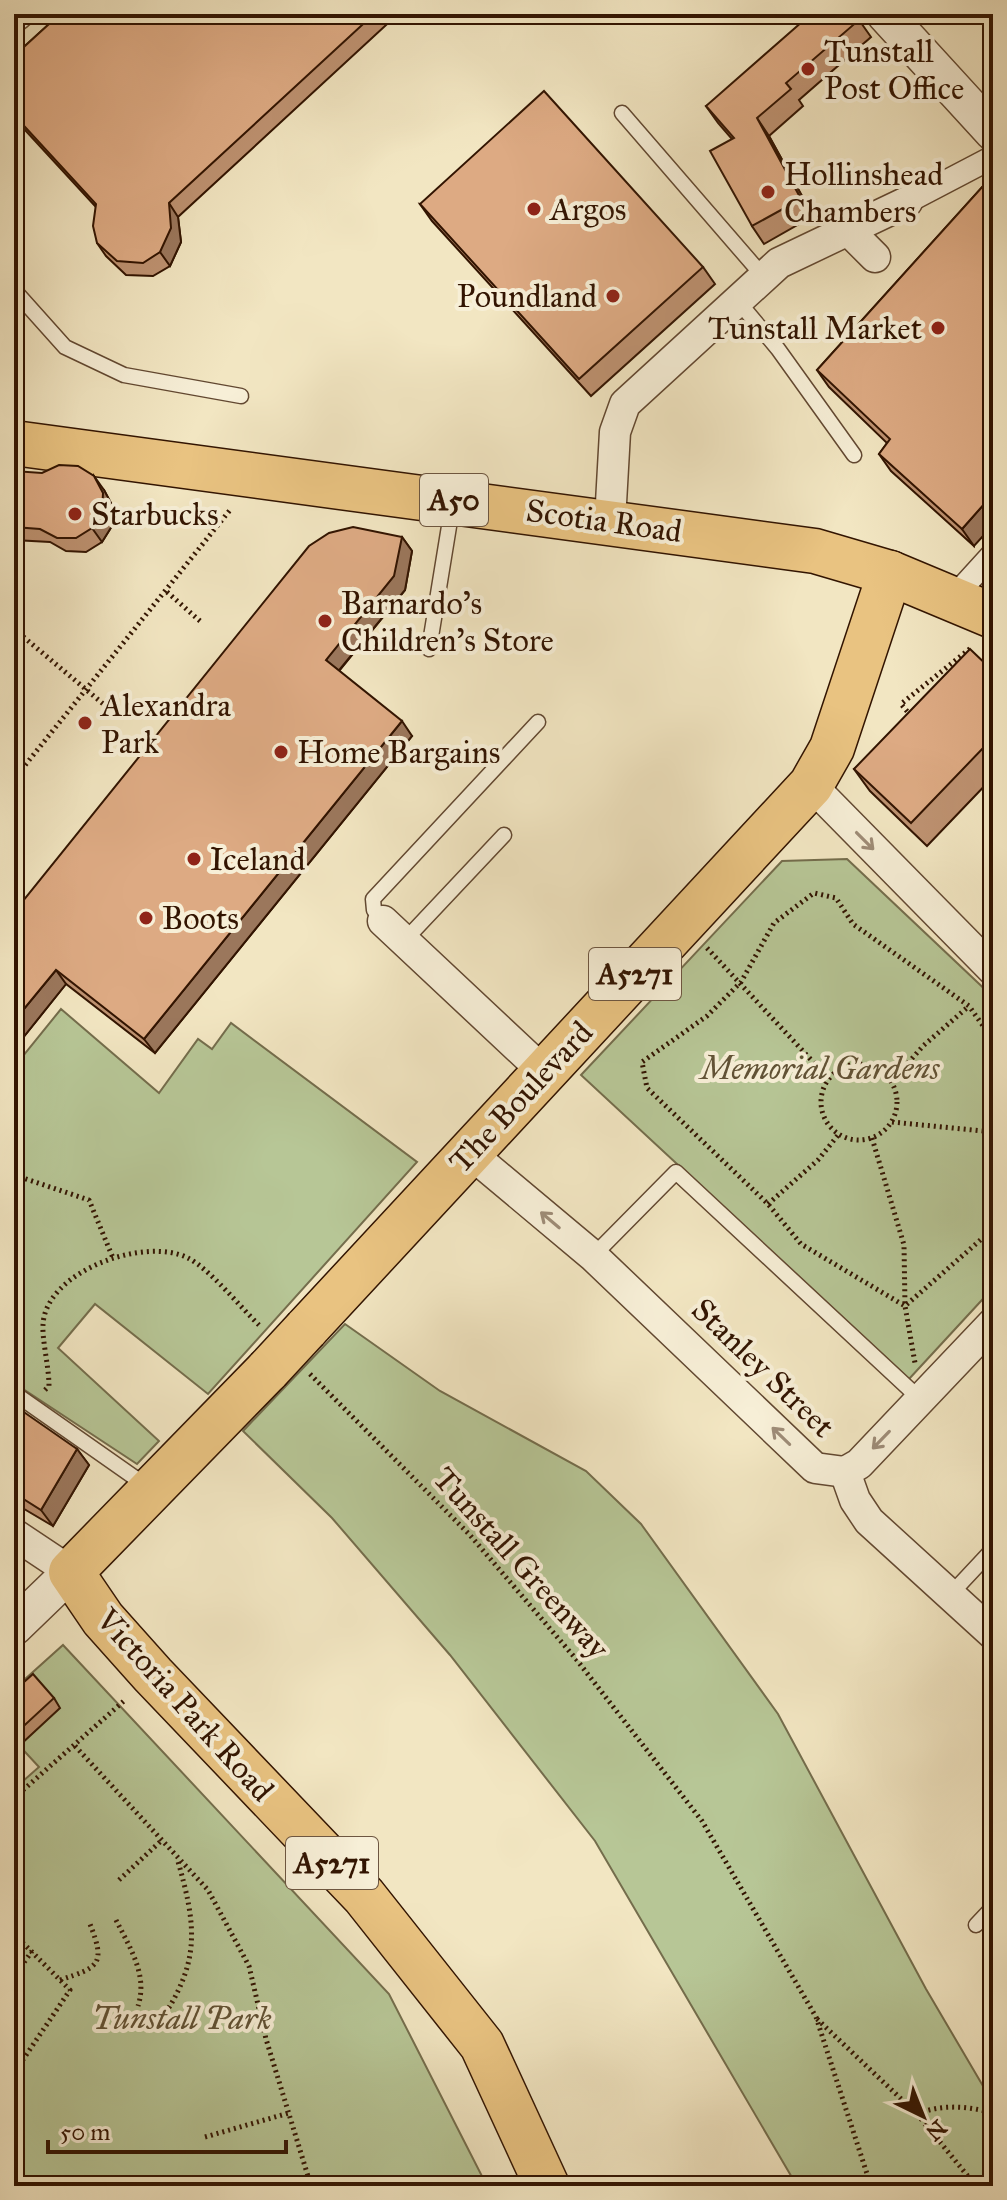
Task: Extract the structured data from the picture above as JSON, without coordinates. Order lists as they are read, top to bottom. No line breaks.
{"streets":{"main road":["A50","Scotia Road","A5271","The Boulevard","Victoria Park Road"],"street":["Stanley Street"],"path":["Tunstall Greenway"]},"crossings":[["Scotia Road","The Boulevard"],["The Boulevard","Stanley Street"],["The Boulevard","Tunstall Greenway"],["The Boulevard","Victoria Park Road"]],"one_way":["Stanley Street"],"parks":["Memorial Gardens","Tunstall Park"],"places":["Tunstall Post Office","Hollinshead Chambers","Argos","Poundland","Tunstall Market","Starbucks","Barnardo's Children's Store","Alexandra Park","Home Bargains","Iceland","Boots"],"scale_bar":"50 m","north":"bottom right"}
